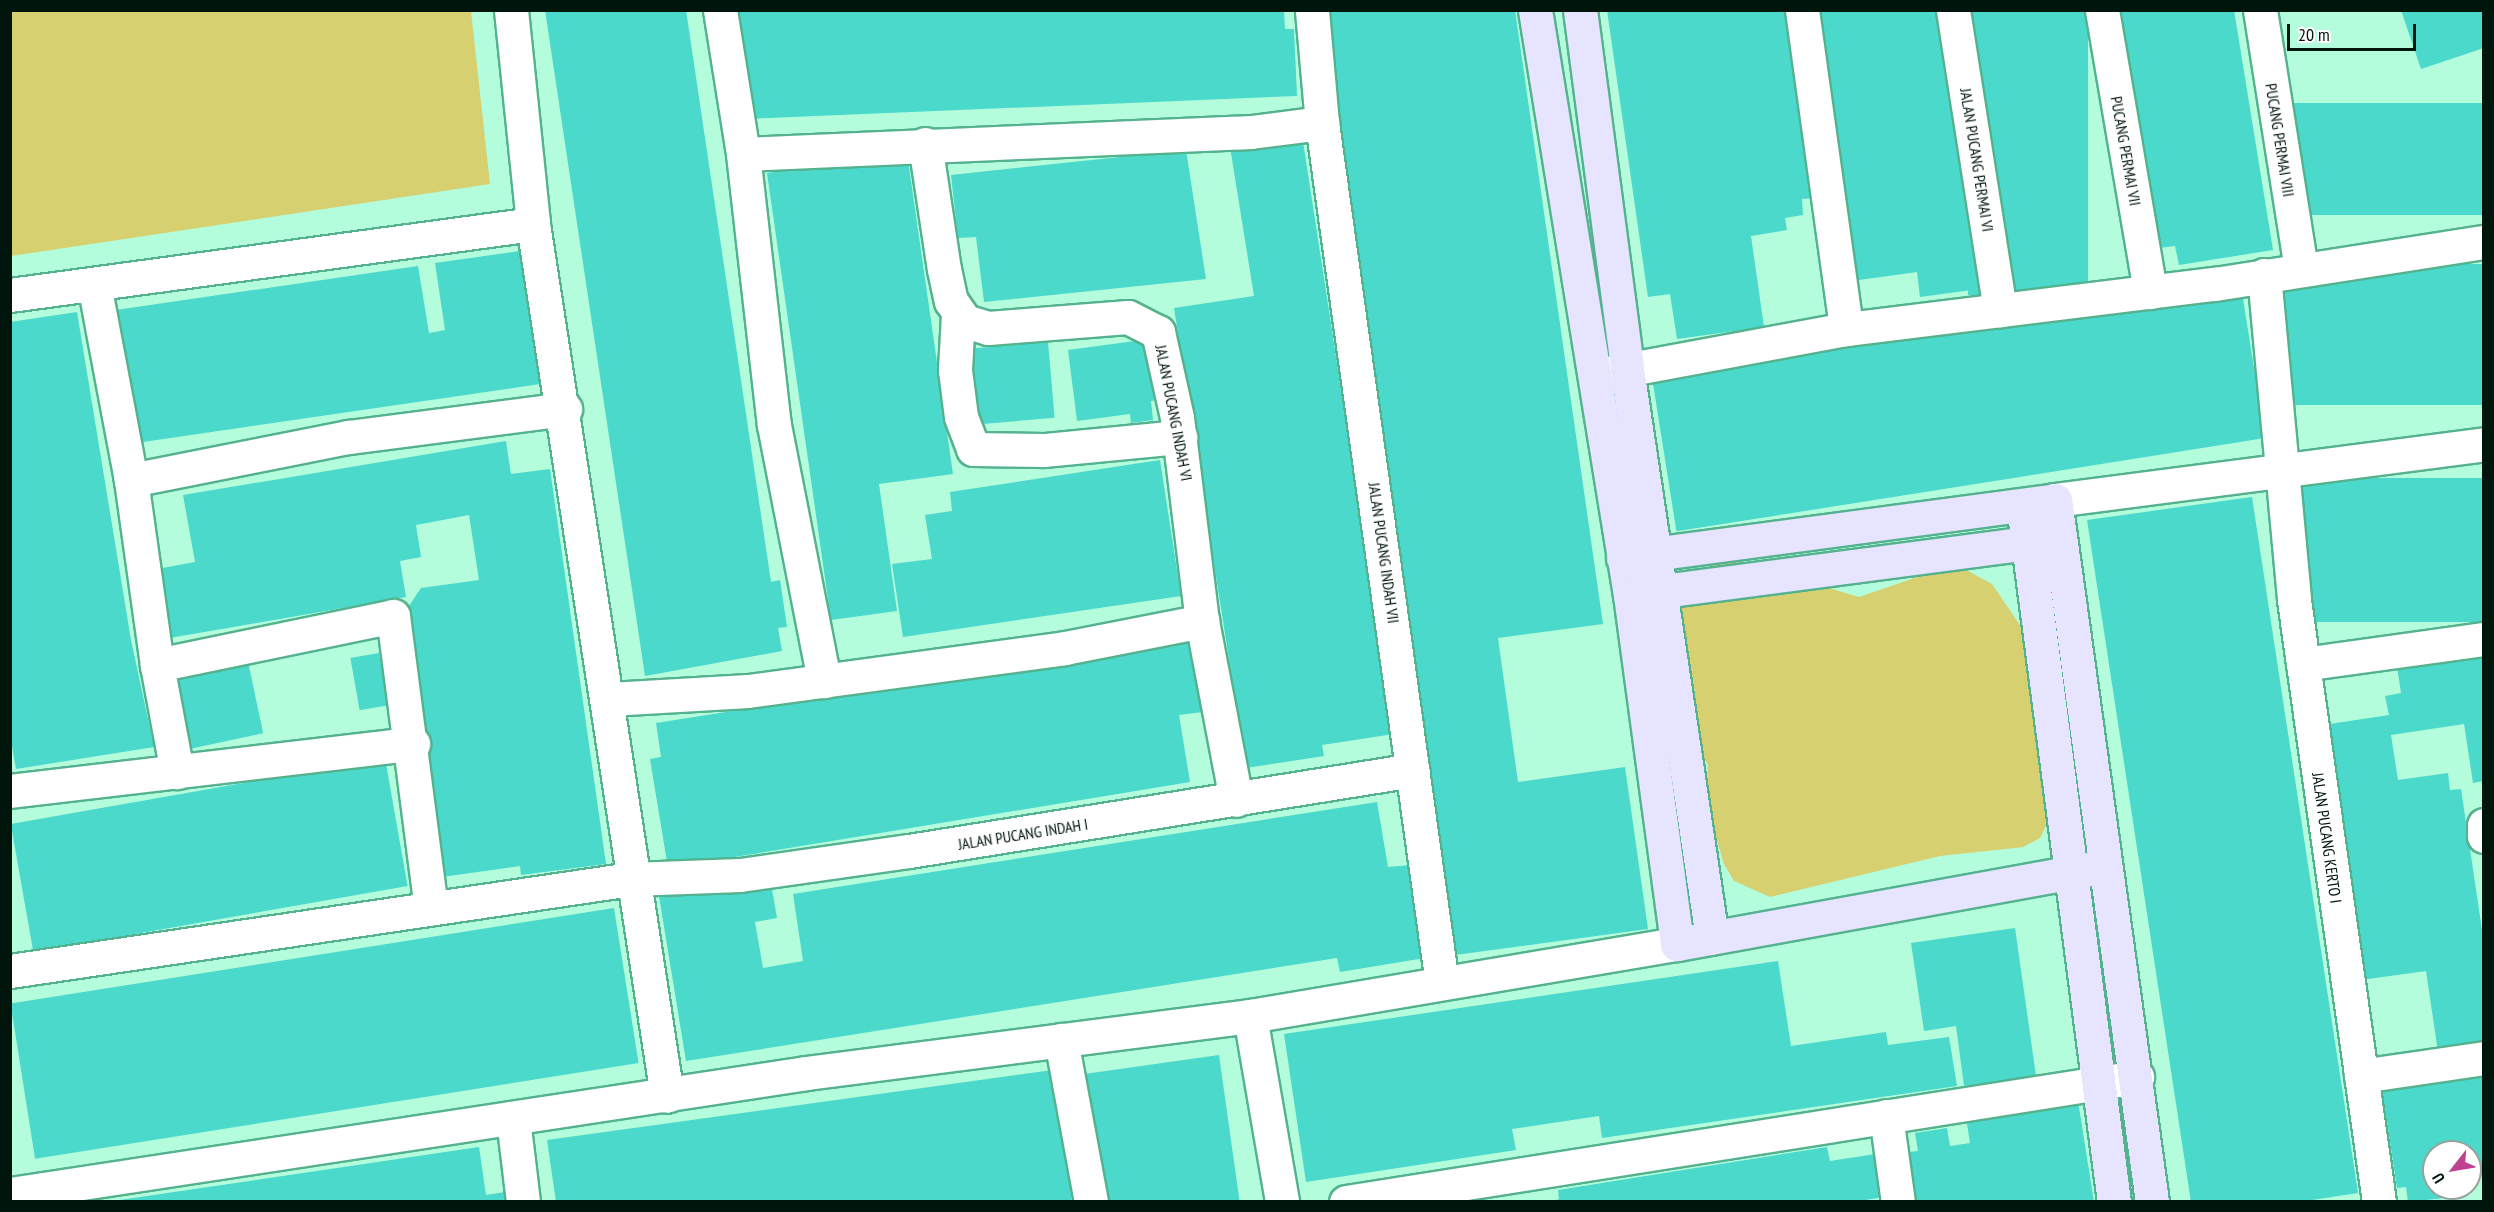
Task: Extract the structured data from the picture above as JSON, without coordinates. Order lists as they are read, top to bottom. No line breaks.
{"streets":{"street":["PUCANG PERMAI VIII","PUCANG PERMAI VII","JALAN PUCANG PERMAI VI","JALAN PUCANG INDAH VI","JALAN PUCANG INDAH VII","JALAN PUCANG INDAH I","JALAN PUCANG KERTO I"]},"crossings":[["JALAN PUCANG INDAH VI","JALAN PUCANG INDAH I"],["JALAN PUCANG INDAH VII","JALAN PUCANG INDAH I"]],"scale_bar":"20 m","north":"bottom left"}
